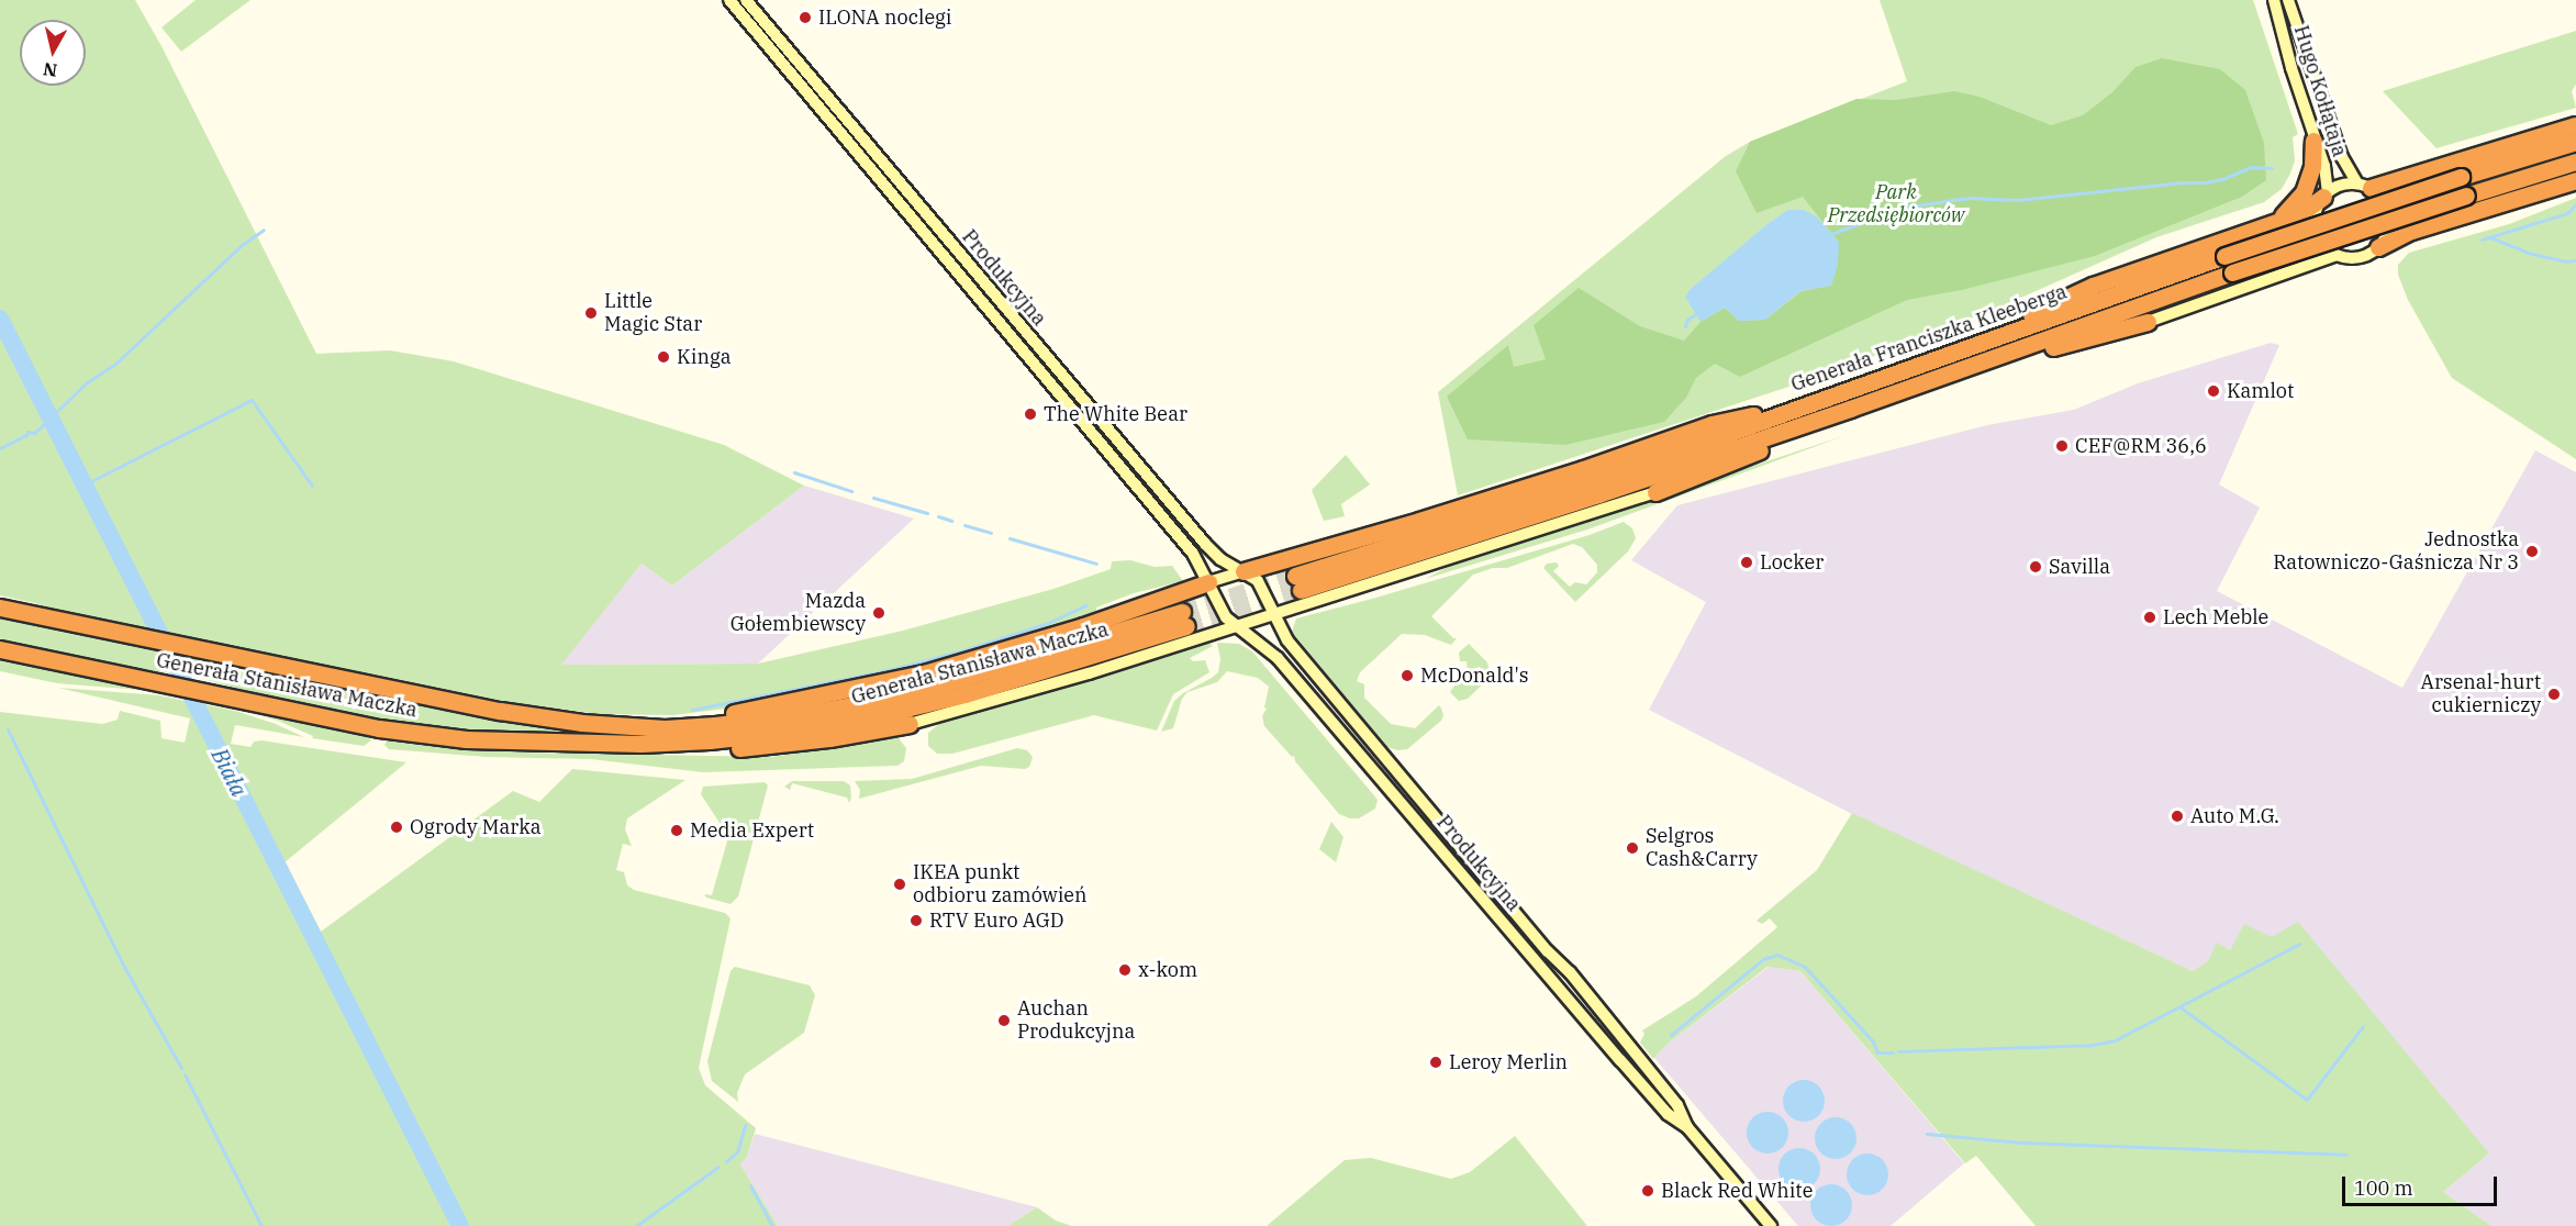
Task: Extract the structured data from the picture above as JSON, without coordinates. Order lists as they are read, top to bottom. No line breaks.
{"streets":{"highway":["Generała Franciszka Kleeberga","Generała Stanisława Maczka"],"main road":["Hugo Kołłątaja","Produkcyjna"]},"water":["Biała"],"parks":["Park Przedsiębiorców"],"places":["ILONA noclegi","Little Magic Star","Kinga","Kamlot","The White Bear","CEF@RM 36,6","Jednostka Ratowniczo-Gaśnicza Nr 3","Locker","Savilla","Mazda Gołembiewscy","Lech Meble","McDonald's","Arsenal-hurt cukierniczy","Auto M.G.","Ogrody Marka","Media Expert","Selgros Cash&Carry","IKEA punkt odbioru zamówień","RTV Euro AGD","x-kom","Auchan Produkcyjna","Leroy Merlin","Black Red White"],"scale_bar":"100 m","north":"bottom"}
